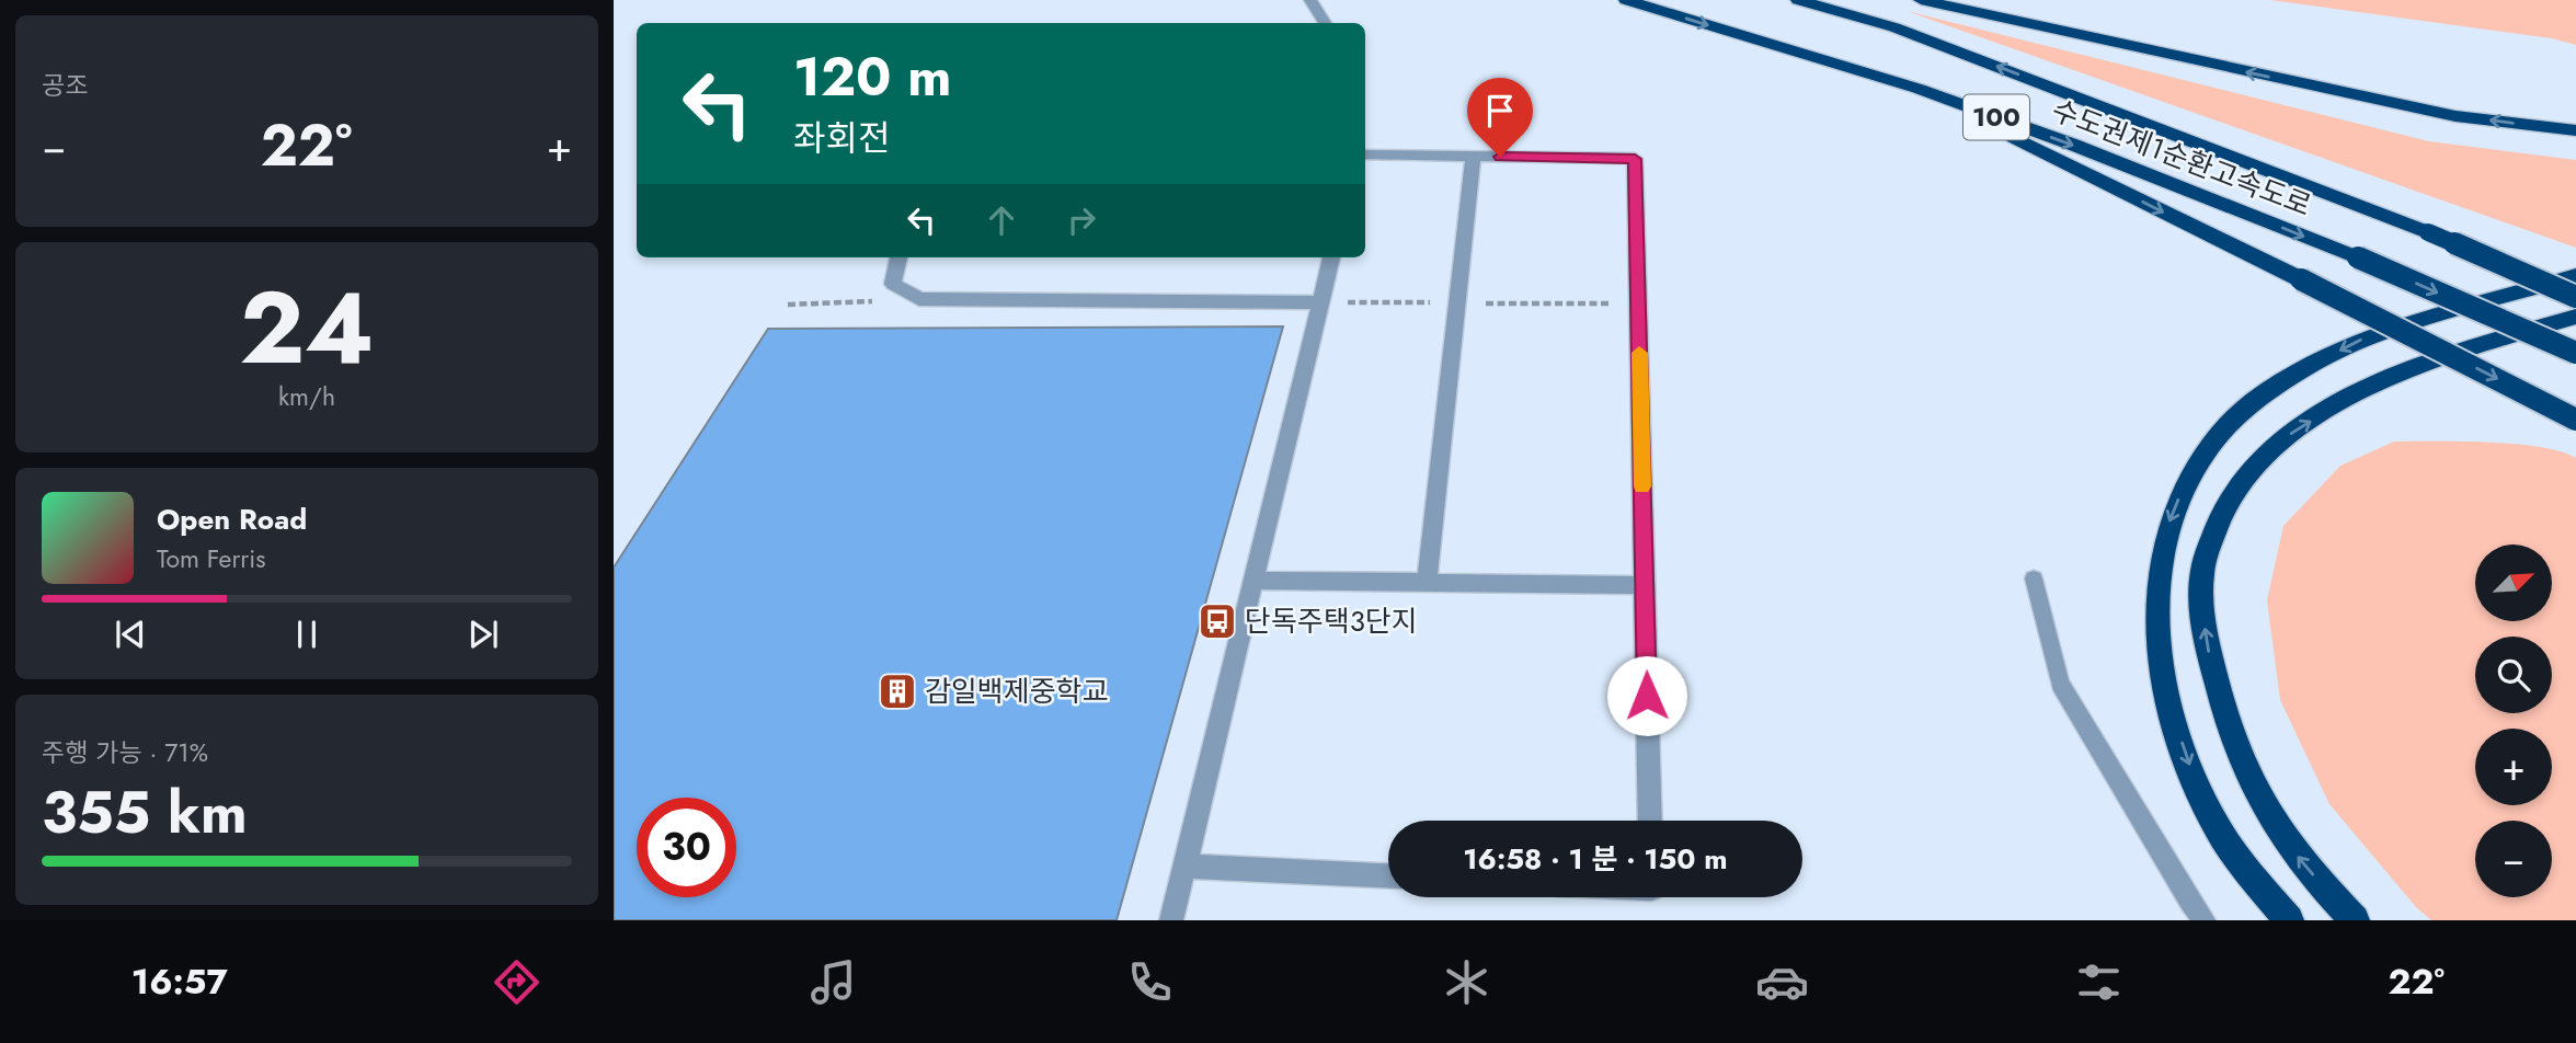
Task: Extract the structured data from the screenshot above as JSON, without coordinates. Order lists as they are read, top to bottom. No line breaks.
{"streets":{"highway":["100","수도권제1순환고속도로"]},"places":{"bus stop":["단독주택3단지"],"building":["감일백제중학교"]},"north":"top right","page":{"tile":["공조",["24","km/h"],["주행 가능 · 71%","355 km"]],"turn":["120 m","좌회전"],"heat":["−","22°","+"],"song":["Open Road","Tom Ferris"],"map_buttons":["+","−"],"limit":"30","trip":"16:58 · 1 분 · 150 m","tabs":["16:57","22°"]}}
